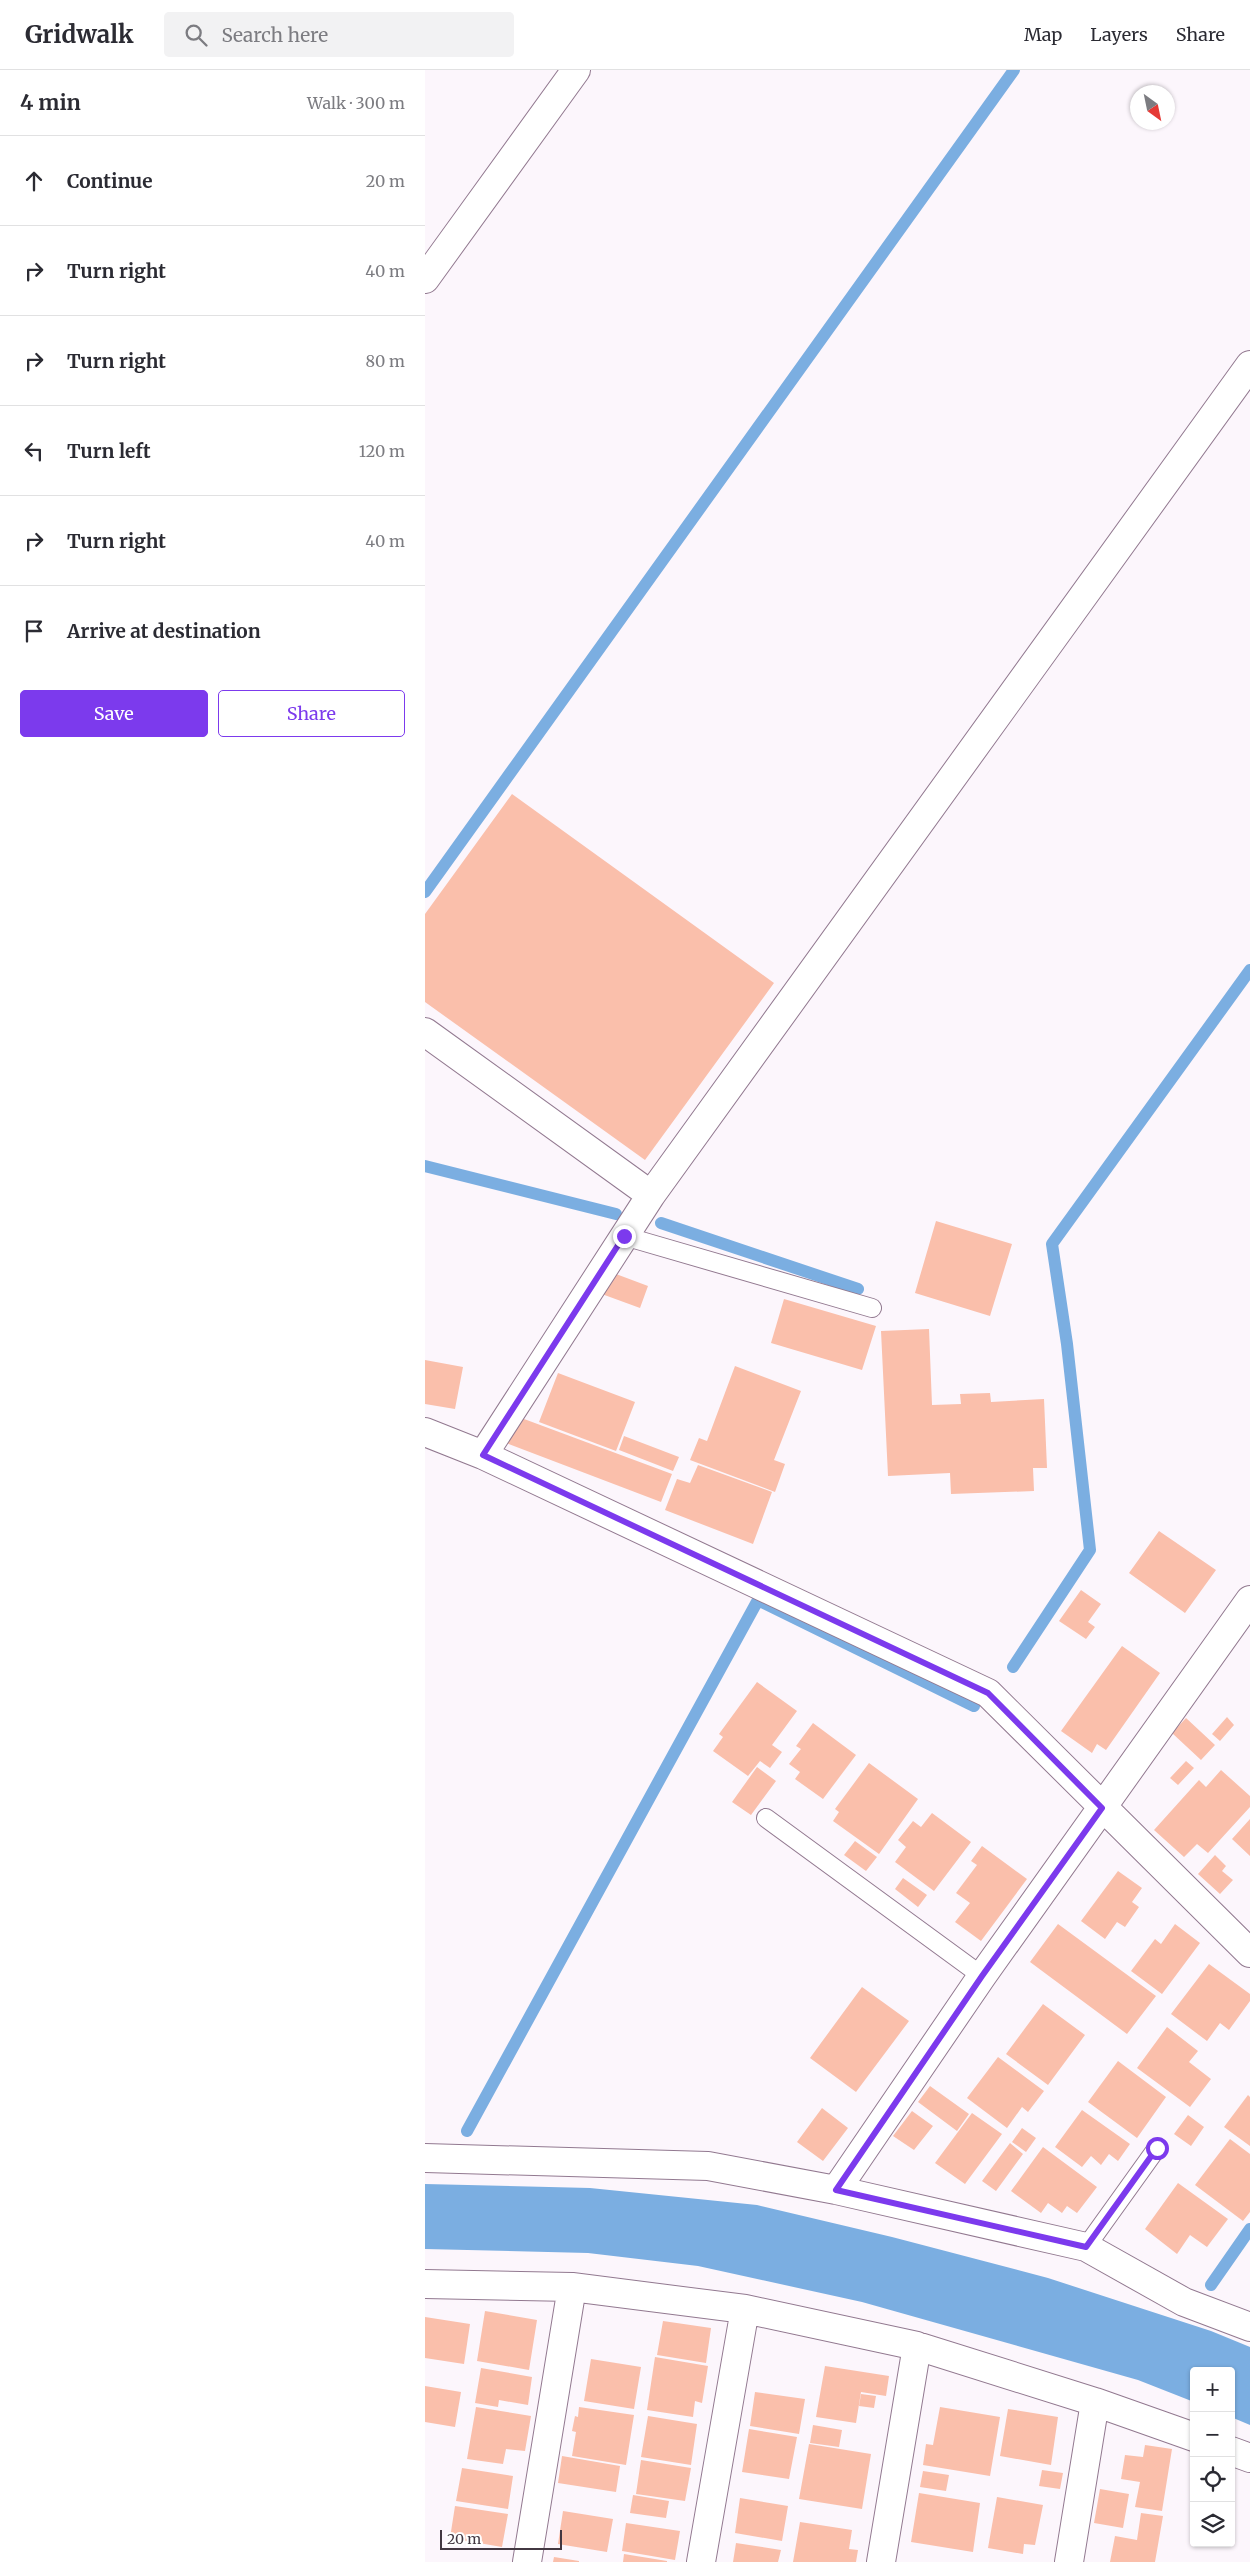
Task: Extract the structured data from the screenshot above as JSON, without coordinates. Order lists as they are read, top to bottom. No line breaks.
{"scale_bar":"20 m","north":"bottom right","page":{"header":"Gridwalk","search":"Search here","nav":["Map","Layers","Share"],"heading":["4 min","Walk · 300 m"],"list":[["Continue","20 m"],["Turn right","40 m"],["Turn right","80 m"],["Turn left","120 m"],["Turn right","40 m"],"Arrive at destination"],"buttons":["Save","Share"],"map_buttons":["+","−"],"scale":"20 m"}}
